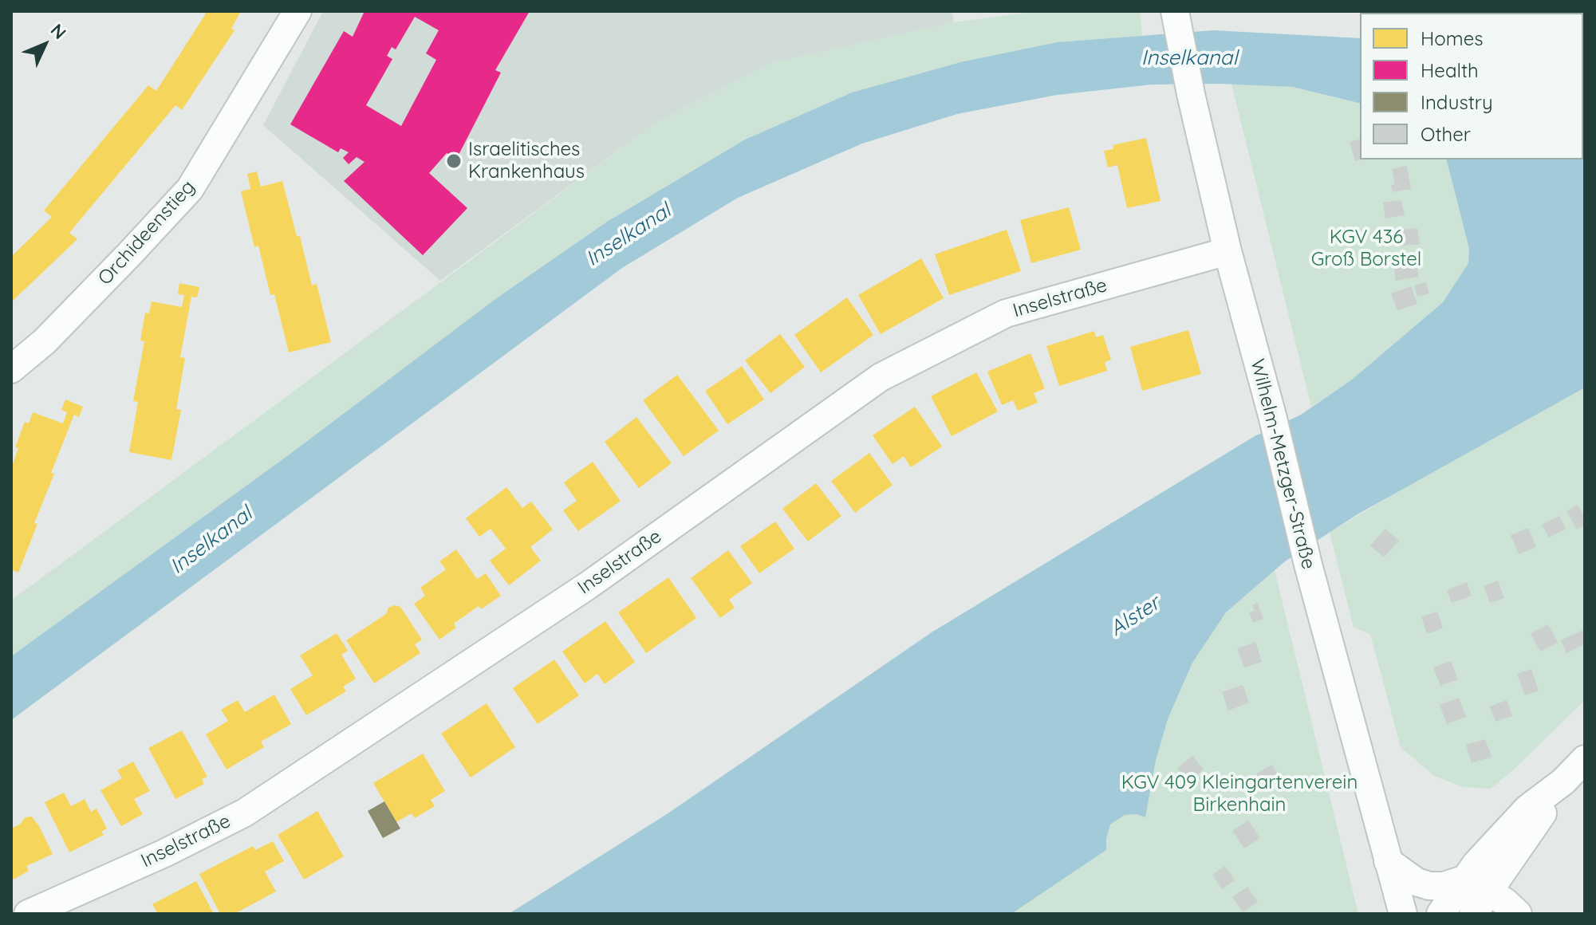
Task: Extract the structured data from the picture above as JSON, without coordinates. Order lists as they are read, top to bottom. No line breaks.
{"streets":{"street":["Orchideenstieg","Inselstraße","Wilhelm-Metzger-Straße"]},"crossings":[["Inselstraße","Wilhelm-Metzger-Straße"]],"water":["Inselkanal","Alster"],"parks":["KGV 436 Groß Borstel","KGV 409 Kleingartenverein Birkenhain"],"places":["Israelitisches Krankenhaus"],"legend":["Homes","Health","Industry","Other"],"north":"top right"}
